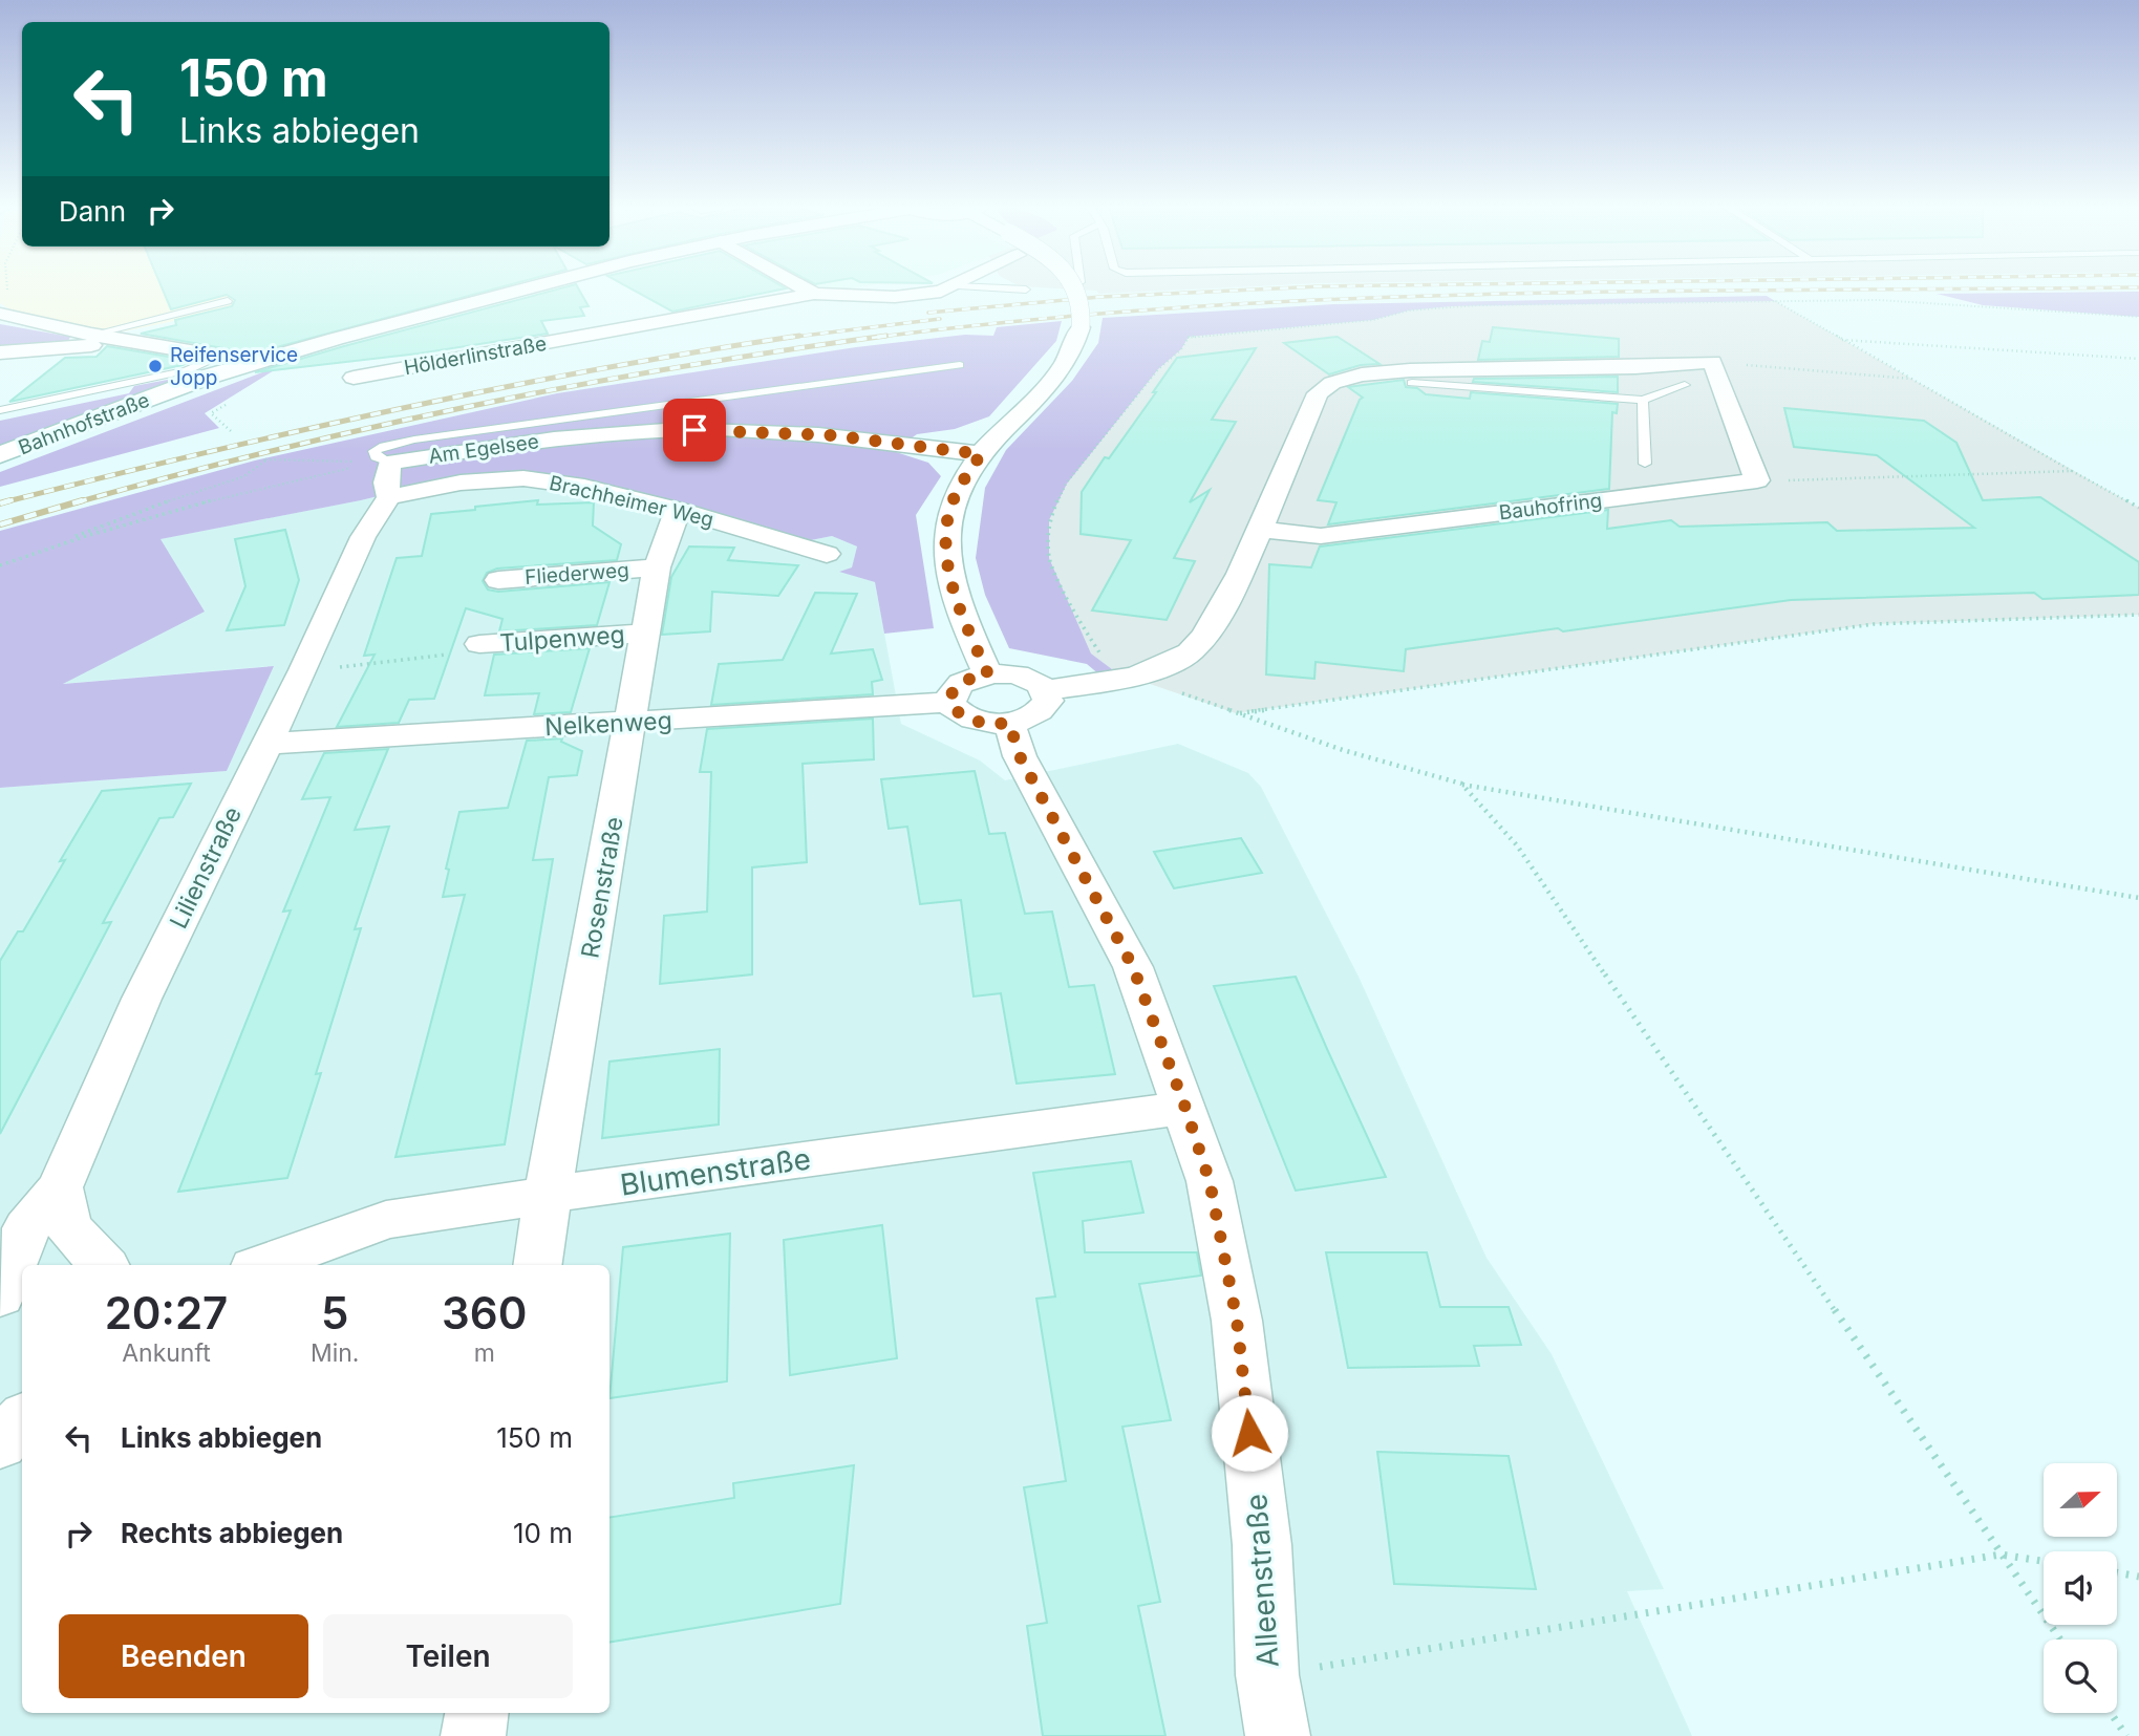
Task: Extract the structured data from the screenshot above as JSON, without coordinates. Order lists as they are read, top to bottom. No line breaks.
{"streets":{"main road":["Bahnhofstraße"],"street":["Hölderlinstraße","Am Egelsee","Brachheimer Weg","Bauhofring","Fliederweg","Tulpenweg","Nelkenweg","Lilienstraße","Rosenstraße","Blumenstraße","Alleenstraße"]},"crossings":[["Am Egelsee","Brachheimer Weg"],["Am Egelsee","Lilienstraße"],["Brachheimer Weg","Lilienstraße"],["Brachheimer Weg","Rosenstraße"],["Fliederweg","Rosenstraße"],["Tulpenweg","Rosenstraße"],["Nelkenweg","Lilienstraße"],["Nelkenweg","Rosenstraße"],["Rosenstraße","Blumenstraße"],["Blumenstraße","Alleenstraße"]],"places":["Reifenservice Jopp"],"north":"right","page":{"turn":["150 m","Links abbiegen"],"then":"Dann","eta":["20:27","Ankunft","5","Min.","360","m"],"list":[{"name":"Links abbiegen","value":"150 m"},{"name":"Rechts abbiegen","value":"10 m"}],"buttons":["Beenden","Teilen"]}}
